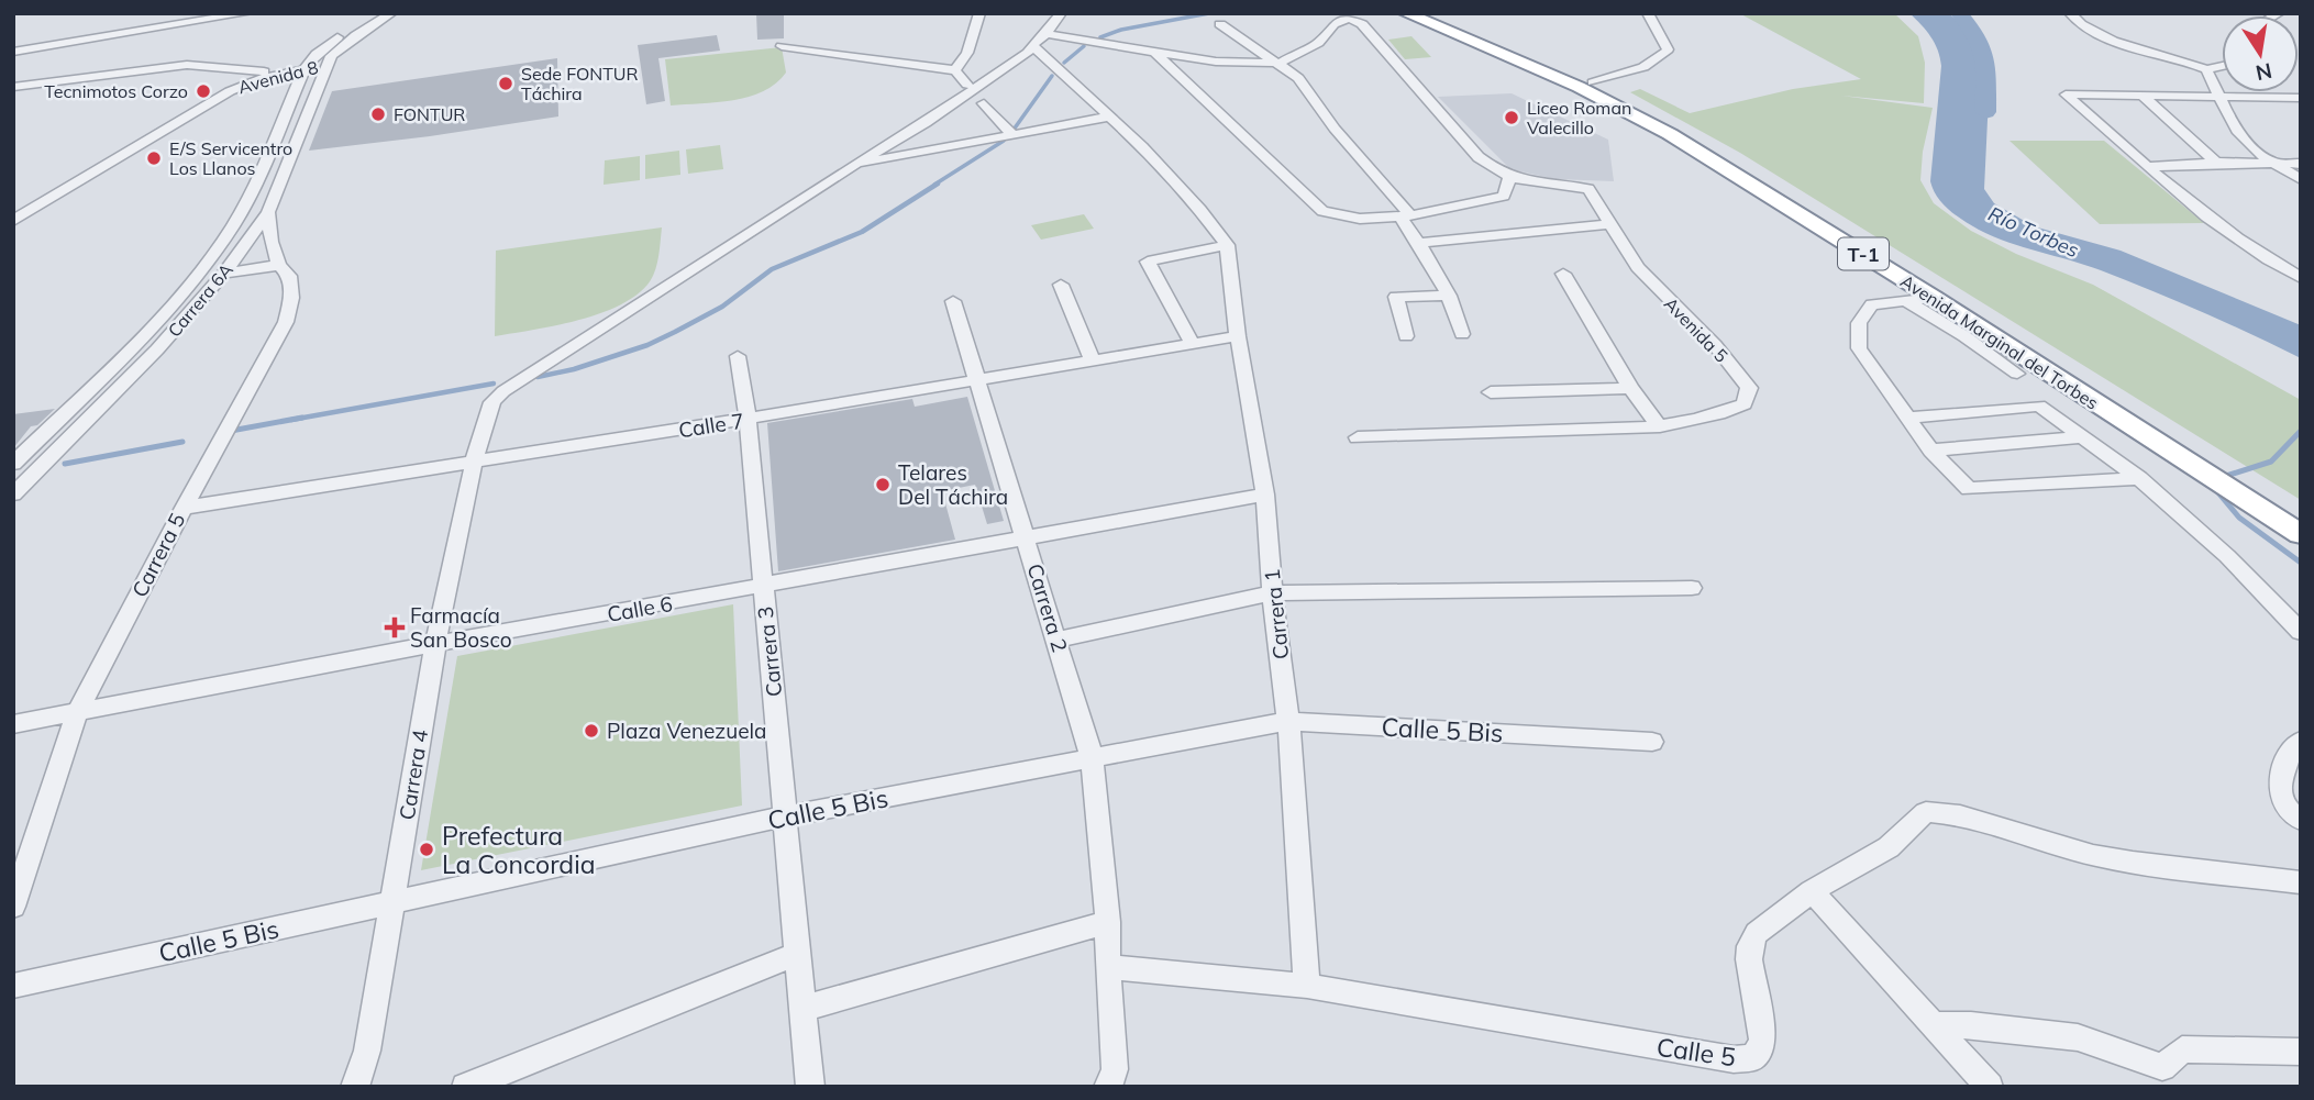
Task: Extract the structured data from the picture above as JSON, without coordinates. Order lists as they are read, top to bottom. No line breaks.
{"streets":{"highway":["T-1","Avenida Marginal del Torbes"],"street":["Avenida 8","Carrera 6A","Avenida 5","Calle 7","Carrera 5","Carrera 2","Calle 6","Carrera 1","Carrera 3","Calle 5 Bis","Carrera 4","Calle 5"]},"crossings":[["Avenida 8","Carrera 6A"],["Carrera 6A","Carrera 5"],["Calle 7","Carrera 5"],["Calle 7","Carrera 2"],["Calle 7","Carrera 1"],["Calle 7","Carrera 3"],["Calle 7","Carrera 4"],["Carrera 5","Calle 6"],["Carrera 2","Calle 6"],["Carrera 2","Calle 5 Bis"],["Carrera 2","Calle 5"],["Calle 6","Carrera 1"],["Calle 6","Carrera 3"],["Calle 6","Carrera 4"],["Carrera 1","Calle 5 Bis"],["Carrera 1","Calle 5"],["Carrera 3","Calle 5 Bis"],["Calle 5 Bis","Carrera 4"]],"water":["Río Torbes"],"places":{"other":["Sede FONTUR Táchira","Tecnimotos Corzo","FONTUR","Liceo Roman Valecillo","E/S Servicentro Los Llanos","Telares Del Táchira","Plaza Venezuela","Prefectura La Concordia"],"health":["Farmacía San Bosco"]},"north":"bottom"}
